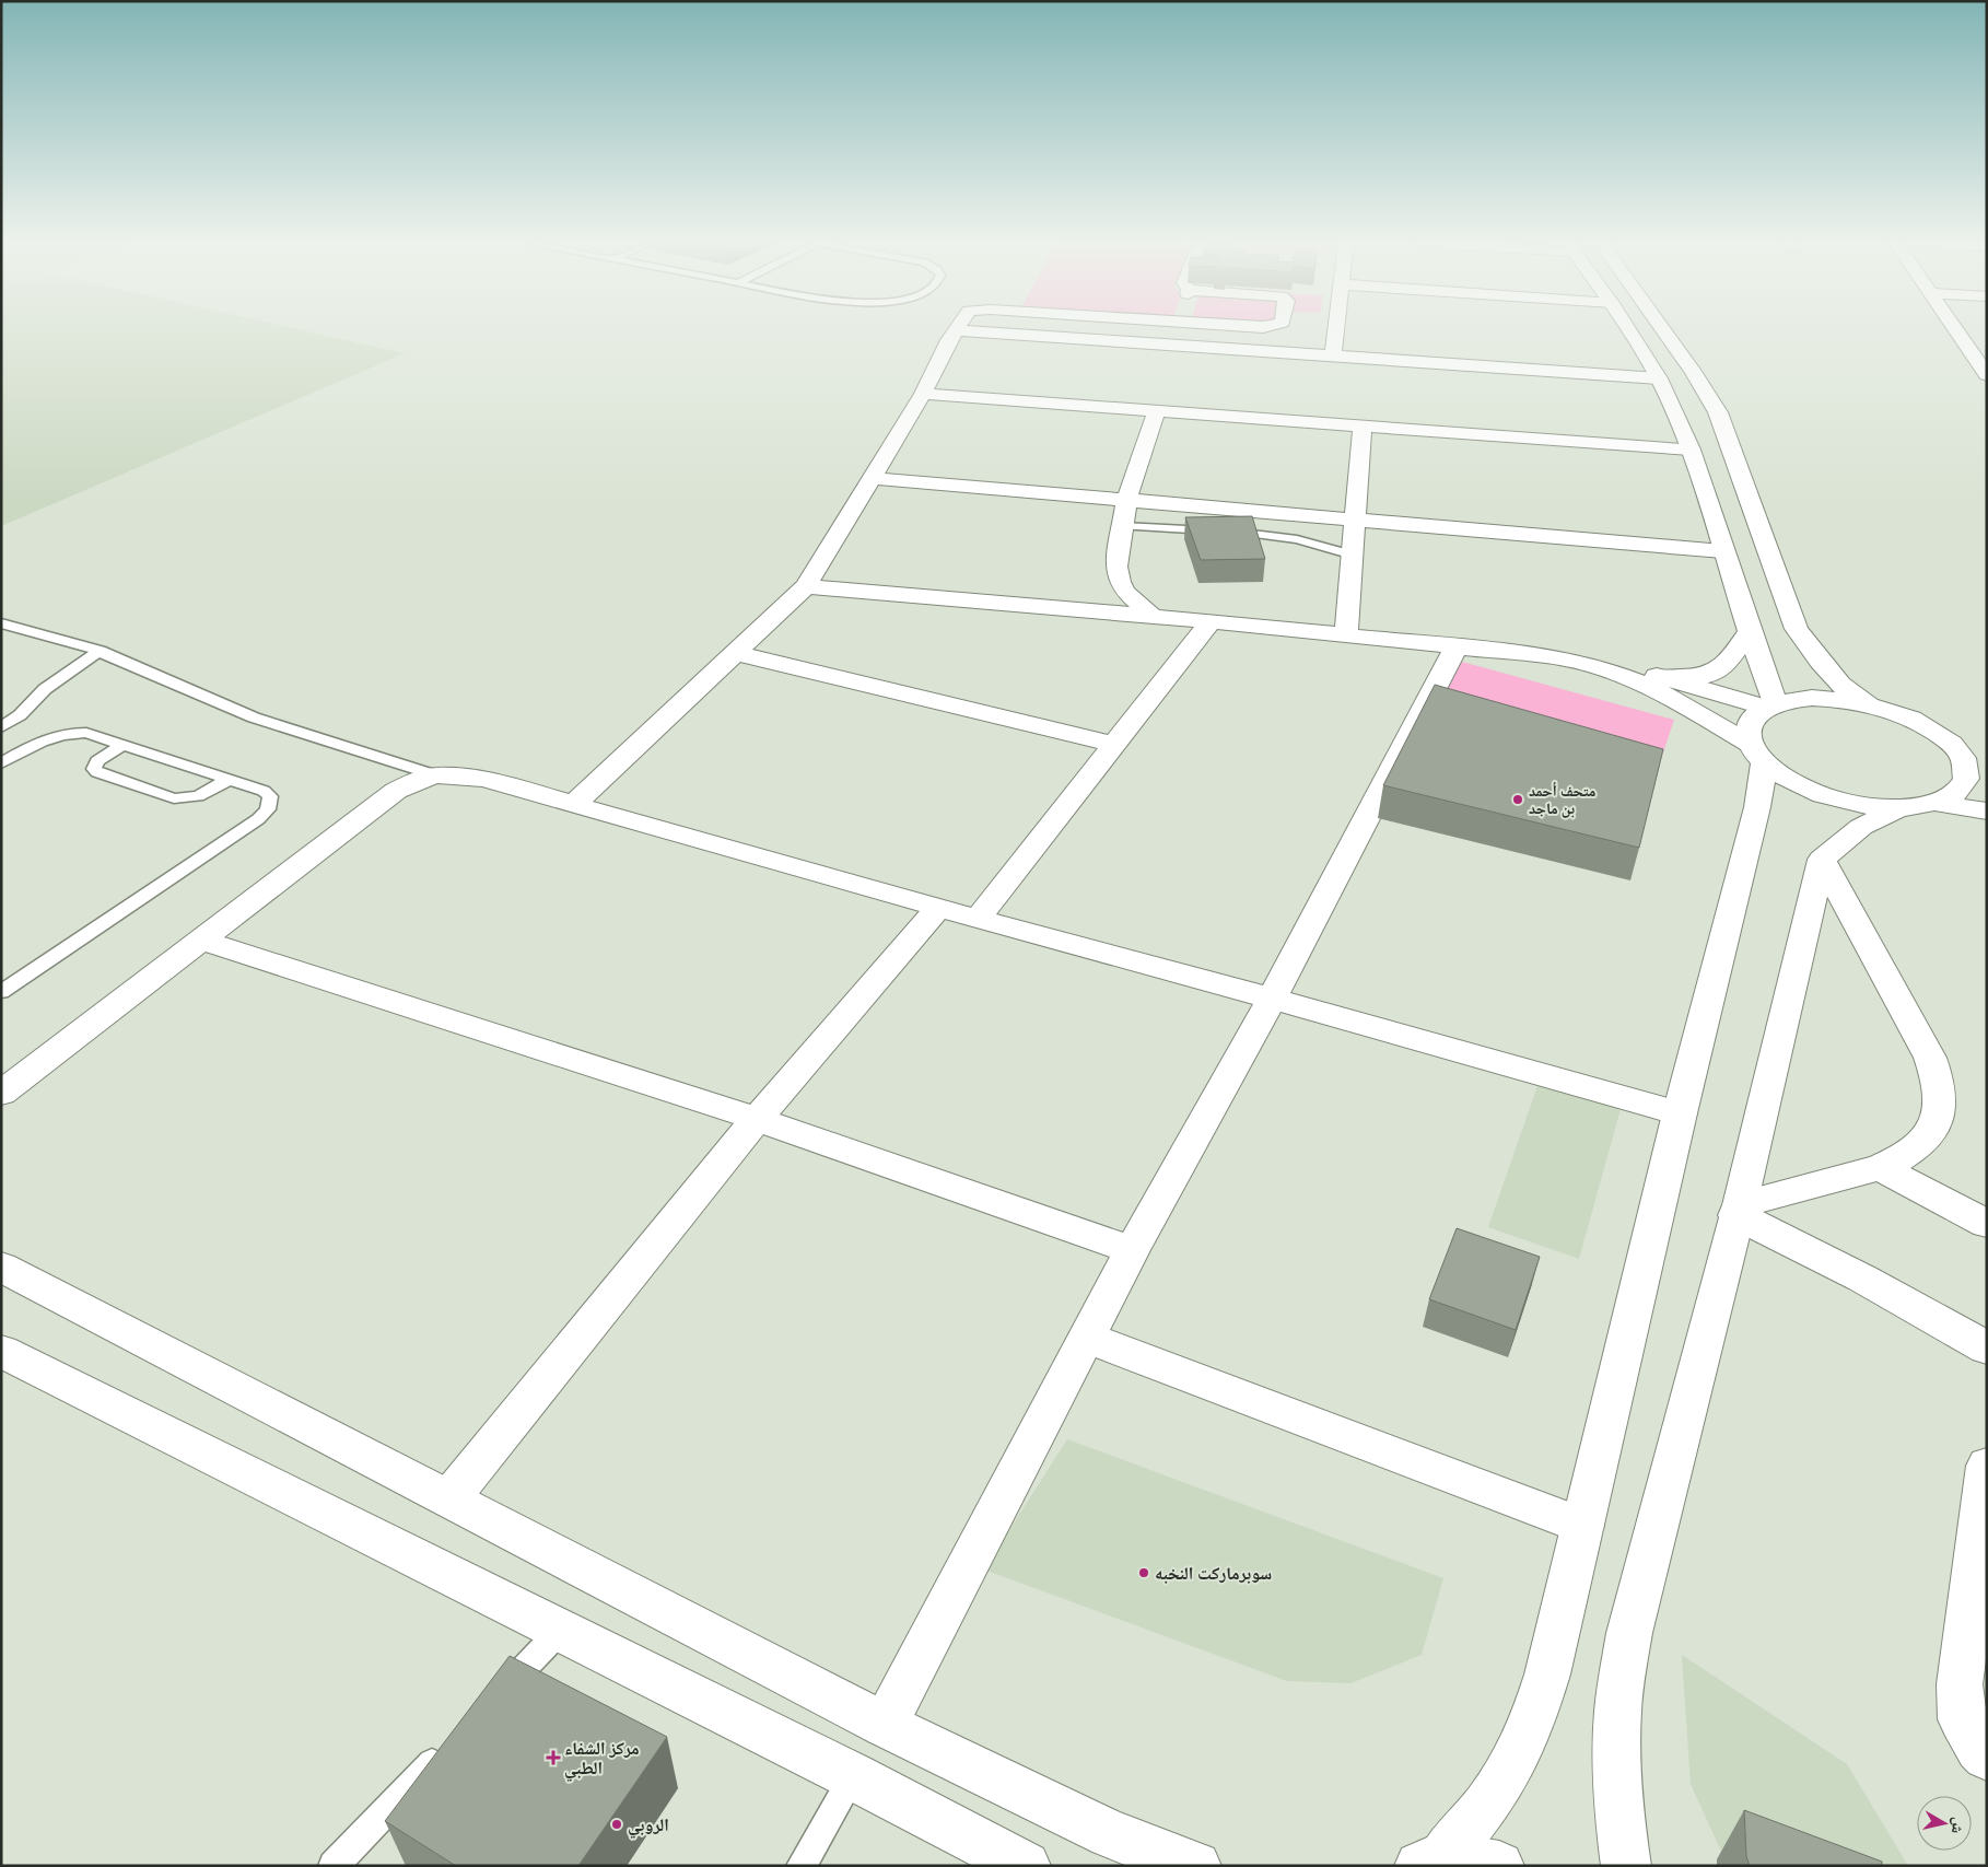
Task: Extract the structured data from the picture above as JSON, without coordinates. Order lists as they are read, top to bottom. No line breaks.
{"places":{"other":["متحف أحمد بن ماجد","سوبرماركت النخبه","الروبي"],"health":["مركز الشفاء الطبي"]},"north":"right"}
